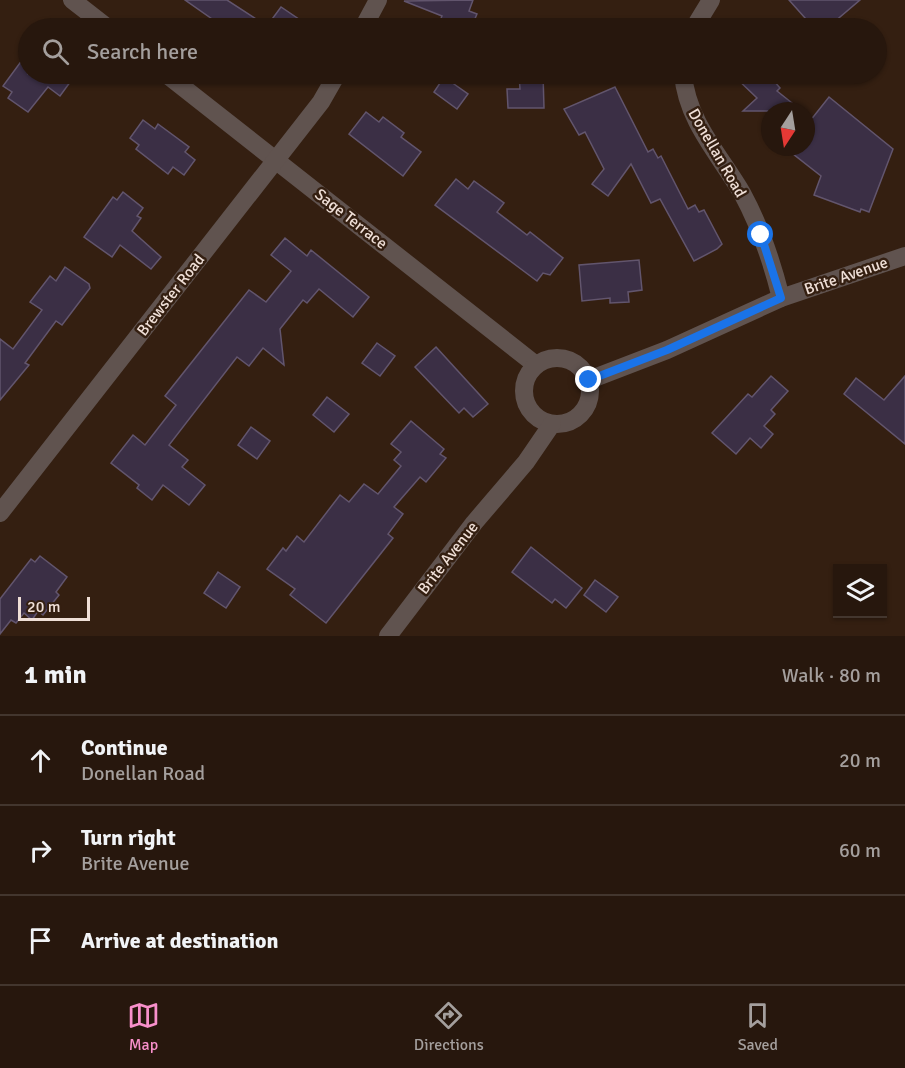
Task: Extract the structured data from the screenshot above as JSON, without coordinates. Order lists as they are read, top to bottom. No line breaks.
{"streets":{"street":["Donellan Road","Sage Terrace","Brite Avenue","Brewster Road"]},"crossings":[["Donellan Road","Brite Avenue"],["Sage Terrace","Brite Avenue"],["Sage Terrace","Brewster Road"]],"scale_bar":"20 m","north":"bottom","page":{"search":"Search here","scale":"20 m","heading":["1 min","Walk · 80 m"],"list":[["Continue","Donellan Road","20 m"],["Turn right","Brite Avenue","60 m"],"Arrive at destination"],"nav":["Map","Directions","Saved"]}}
